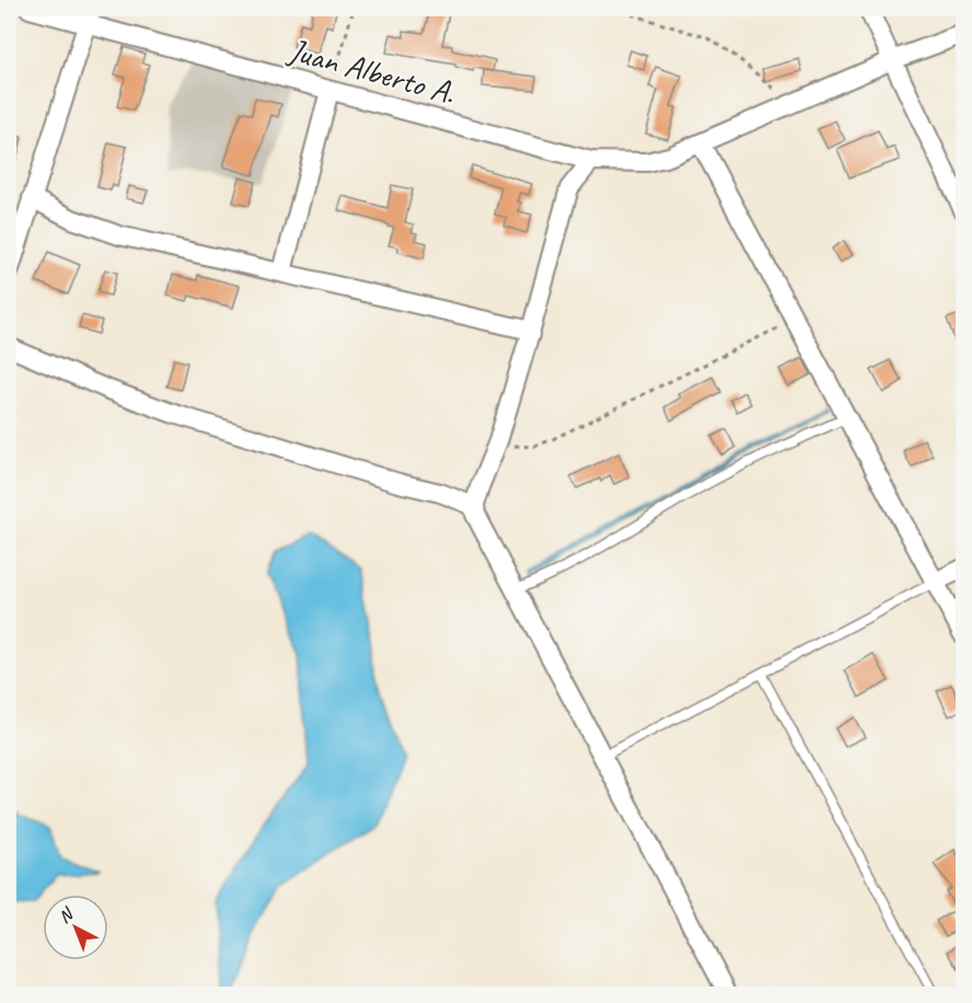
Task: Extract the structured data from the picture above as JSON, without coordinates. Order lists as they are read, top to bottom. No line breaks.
{"streets":{"street":["Juan Alberto A."]},"north":"top left"}
